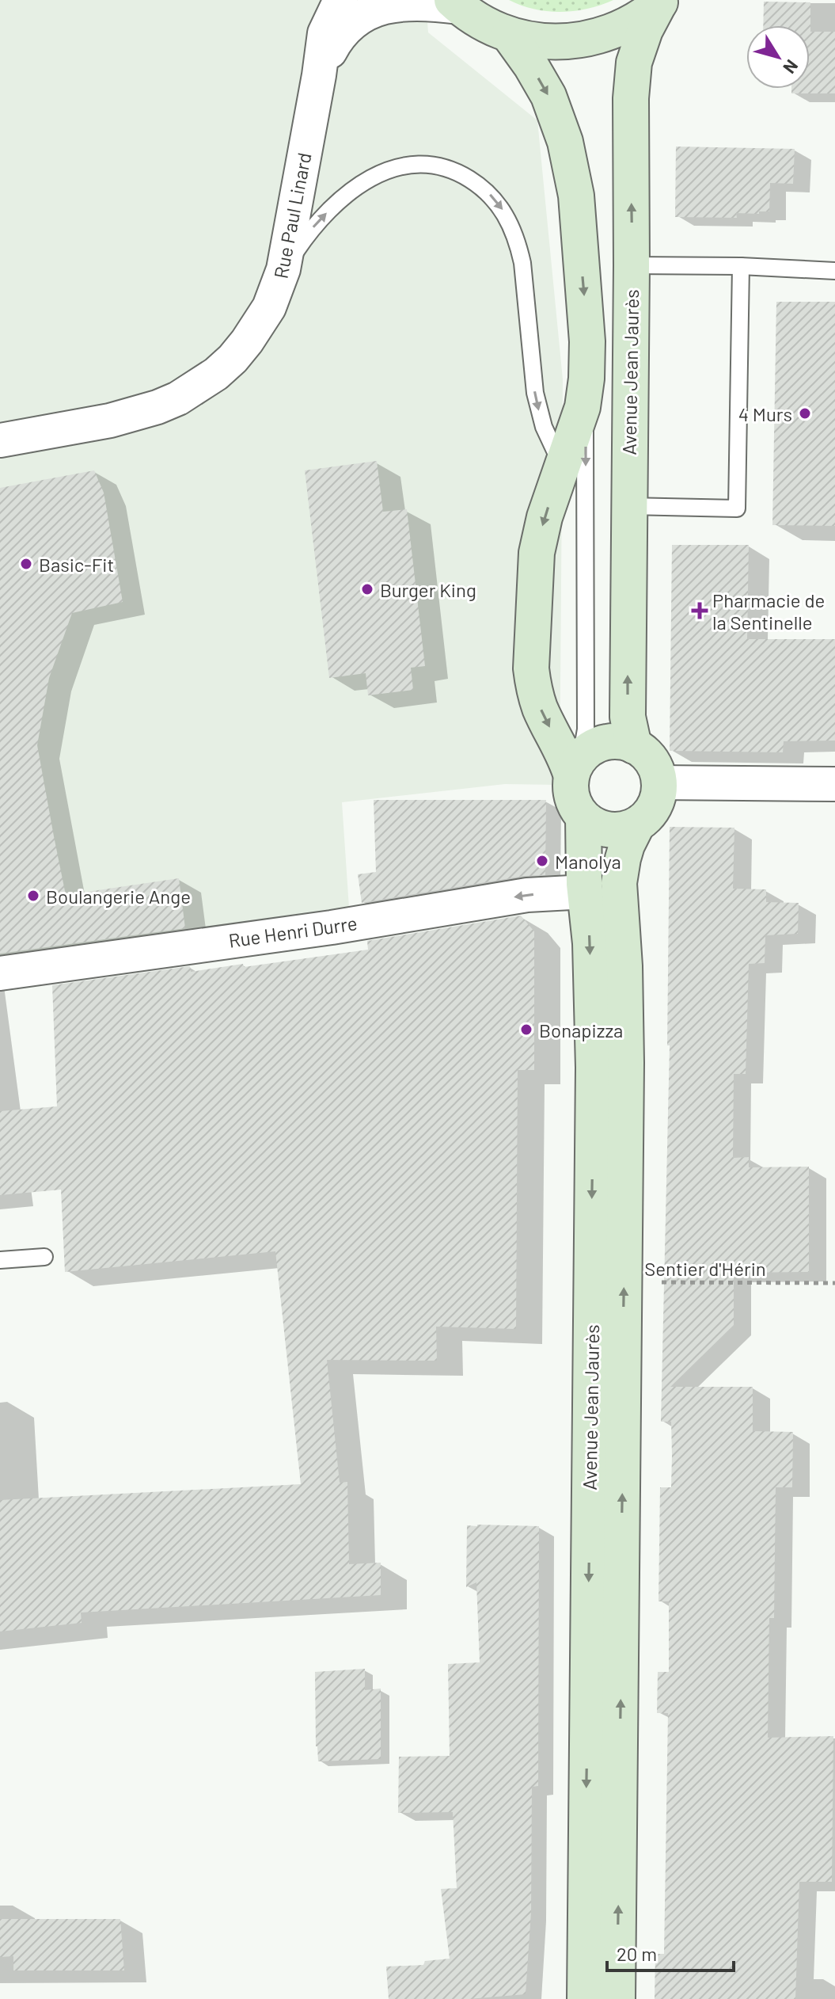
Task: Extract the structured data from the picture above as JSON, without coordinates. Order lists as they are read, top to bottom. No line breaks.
{"streets":{"main road":["Avenue Jean Jaurès"],"street":["Rue Paul Linard","Rue Henri Durre"],"path":["Sentier d'Hérin"]},"crossings":[["Avenue Jean Jaurès","Rue Henri Durre"],["Avenue Jean Jaurès","Sentier d'Hérin"]],"one_way":["Rue Henri Durre"],"places":{"other":["4 Murs","Basic-Fit","Burger King","Manolya","Boulangerie Ange","Bonapizza"],"health":["Pharmacie de la Sentinelle"]},"scale_bar":"20 m","north":"bottom right"}
